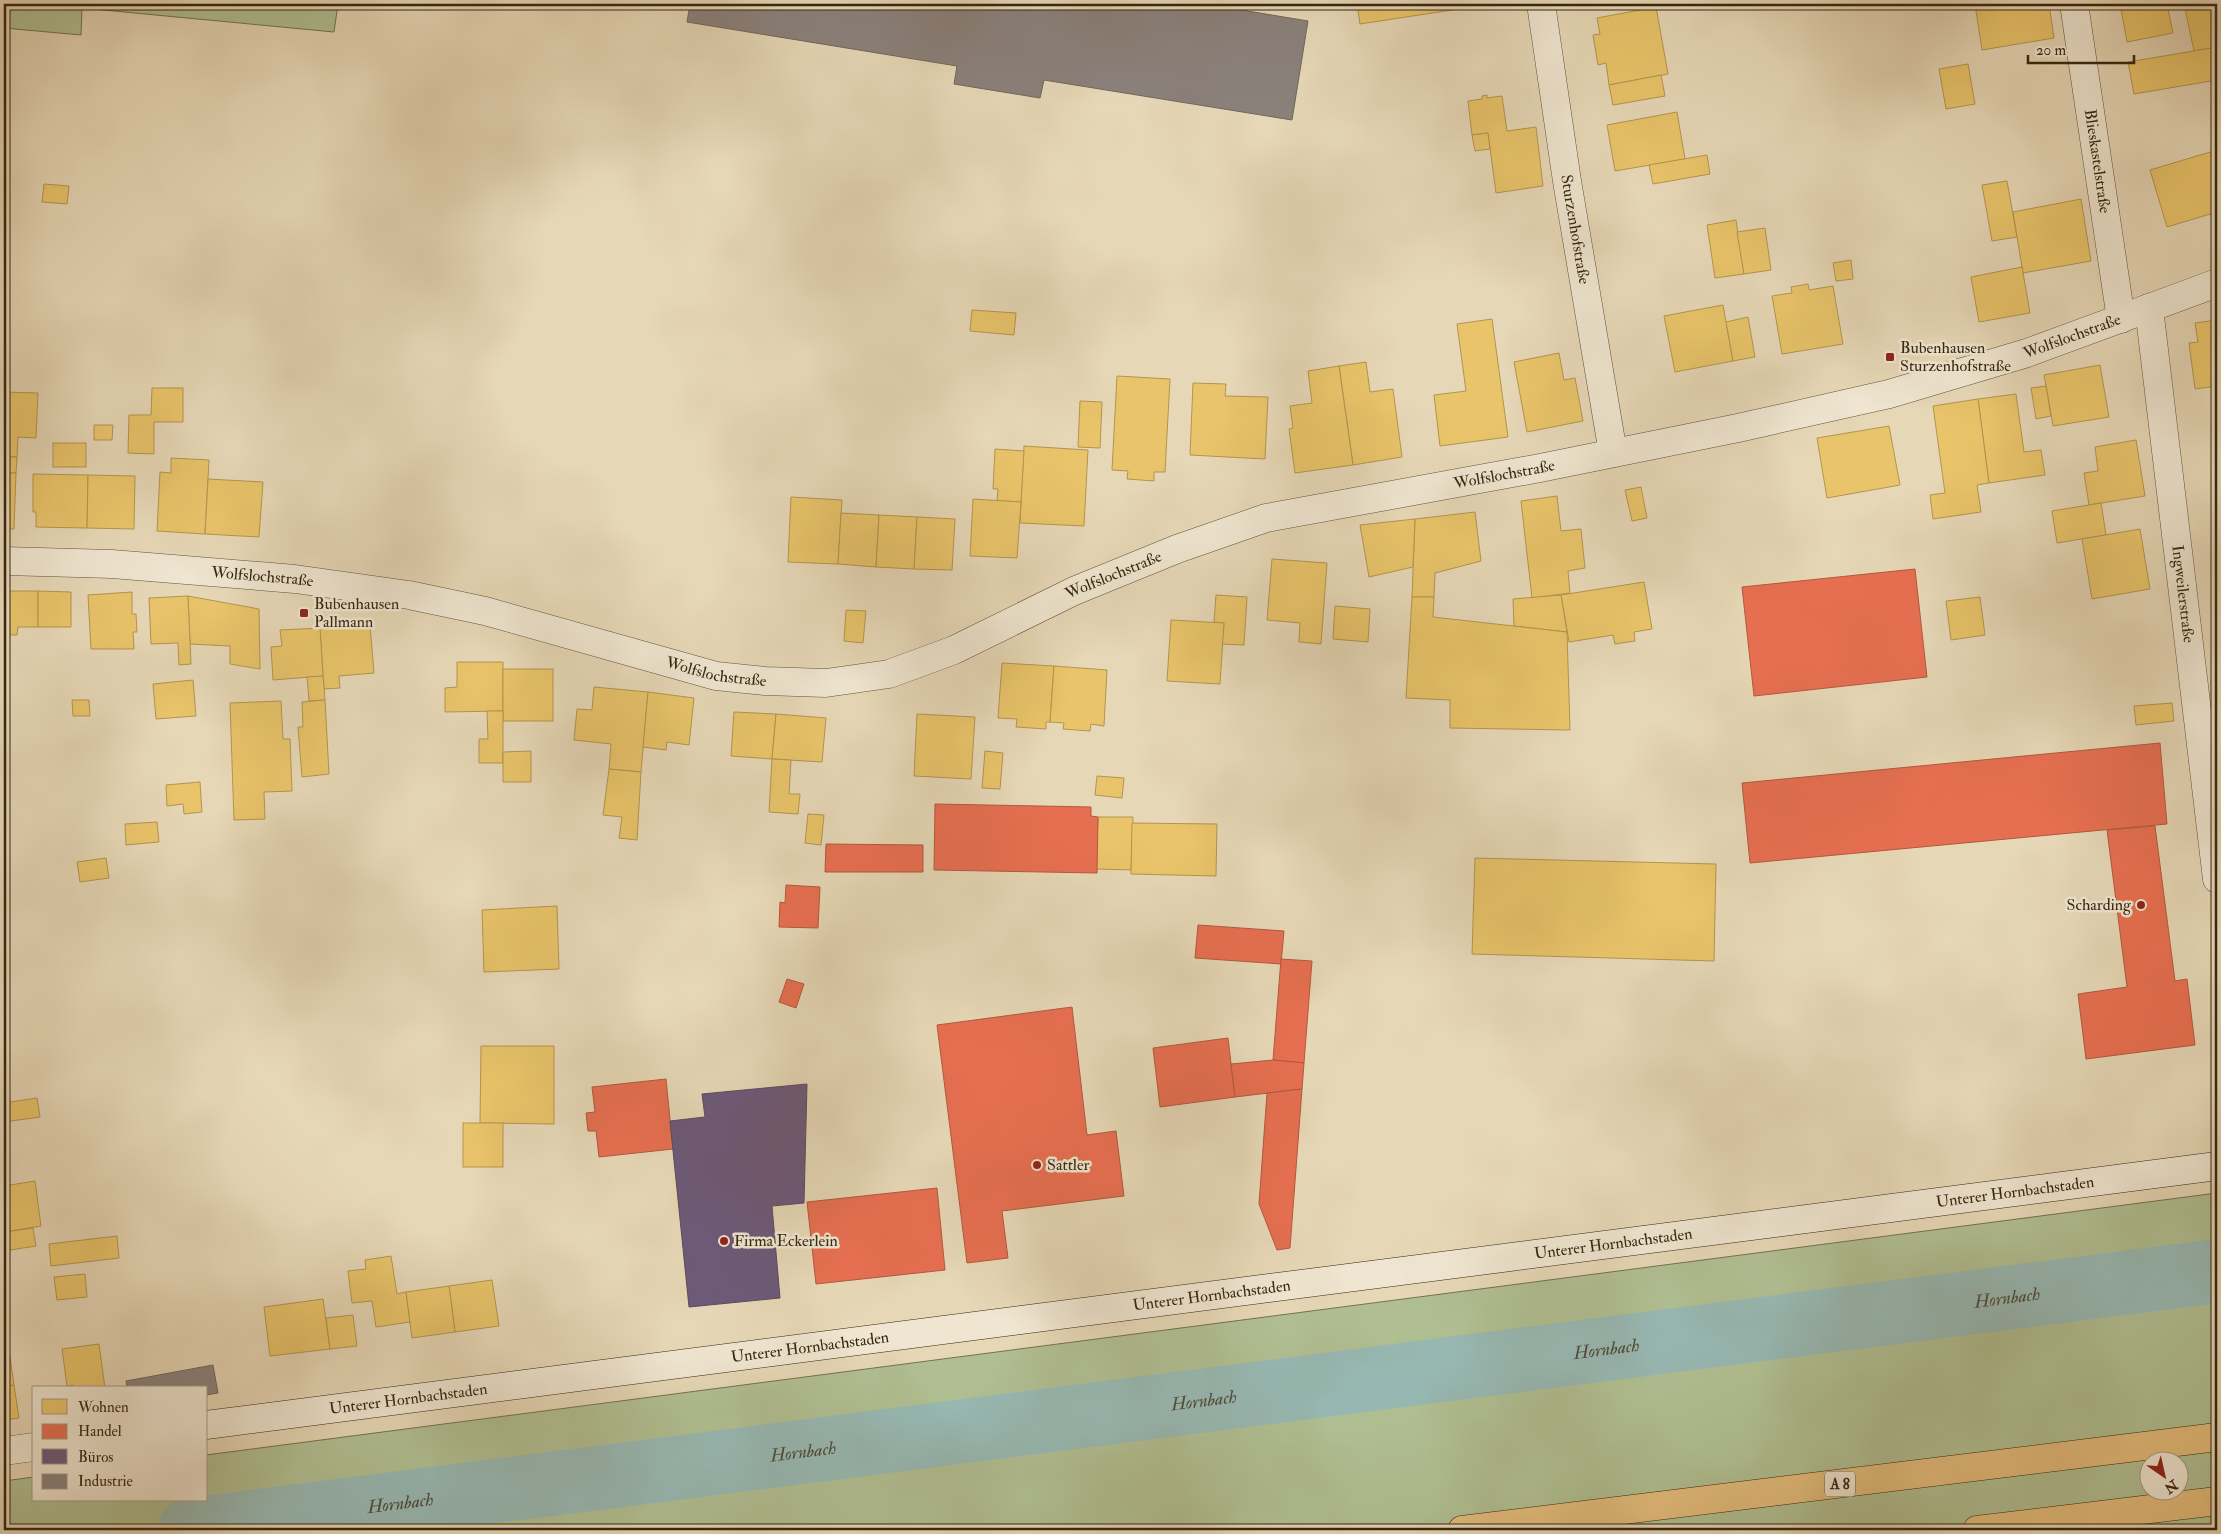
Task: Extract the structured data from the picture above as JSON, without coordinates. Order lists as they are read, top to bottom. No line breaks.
{"streets":{"highway":["A 8"],"street":["Blieskastelstraße","Sturzenhofstraße","Wolfslochstraße","Ingweilerstraße","Unterer Hornbachstaden"]},"crossings":[["Blieskastelstraße","Wolfslochstraße"],["Sturzenhofstraße","Wolfslochstraße"],["Wolfslochstraße","Ingweilerstraße"]],"water":["Hornbach"],"places":{"transit":["Bubenhausen Sturzenhofstraße","Bubenhausen Pallmann"],"other":["Scharding","Sattler","Firma Eckerlein"]},"legend":["Wohnen","Handel","Büros","Industrie"],"scale_bar":"20 m","north":"bottom right"}
